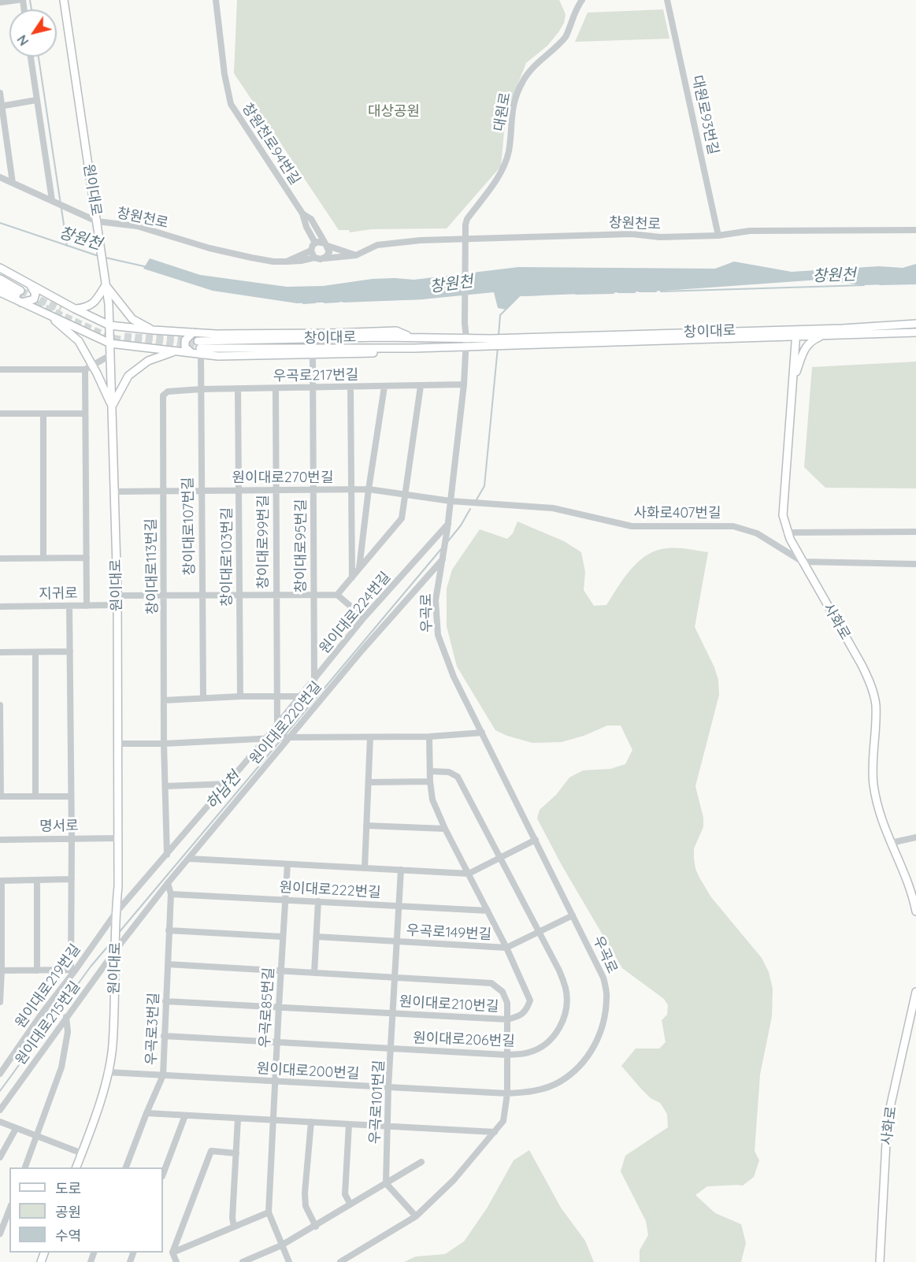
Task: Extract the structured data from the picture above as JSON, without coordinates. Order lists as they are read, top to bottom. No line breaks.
{"streets":{"main road":["원이대로","창이대로","사화로"],"street":["대원로","대원로93번길","창원천로94번길","창원천로","우곡로217번길","원이대로270번길","사화로407번길","창이대로107번길","창이대로99번길","창이대로95번길","창이대로103번길","창이대로113번길","지귀로","원이대로224번길","우곡로","원이대로220번길","명서로","원이대로222번길","우곡로149번길","원이대로219번길","원이대로210번길","우곡로85번길","원이대로215번길","우곡로3번길","원이대로206번길","원이대로200번길","우곡로101번길"]},"crossings":[["대원로","창원천로"],["대원로","창이대로"],["대원로93번길","창원천로"],["원이대로","창원천로"],["원이대로","원이대로270번길"],["원이대로","지귀로"],["원이대로","원이대로224번길"],["원이대로","원이대로220번길"],["원이대로","명서로"],["원이대로","원이대로219번길"],["원이대로","원이대로215번길"],["원이대로","원이대로200번길"],["창이대로","창이대로107번길"],["창이대로","사화로"],["우곡로217번길","창이대로107번길"],["우곡로217번길","창이대로99번길"],["우곡로217번길","창이대로95번길"],["우곡로217번길","창이대로103번길"],["우곡로217번길","창이대로113번길"],["원이대로270번길","사화로407번길"],["원이대로270번길","창이대로107번길"],["원이대로270번길","창이대로99번길"],["원이대로270번길","창이대로95번길"],["원이대로270번길","창이대로103번길"],["원이대로270번길","창이대로113번길"],["사화로407번길","사화로"],["창이대로99번길","원이대로224번길"],["창이대로95번길","원이대로224번길"],["원이대로224번길","우곡로"],["원이대로224번길","원이대로219번길"],["우곡로","원이대로220번길"],["우곡로","우곡로149번길"],["우곡로","원이대로200번길"],["원이대로220번길","원이대로215번길"],["원이대로220번길","우곡로3번길"],["원이대로222번길","원이대로210번길"],["원이대로222번길","우곡로85번길"],["원이대로222번길","우곡로3번길"],["원이대로222번길","우곡로101번길"],["우곡로149번길","원이대로210번길"],["우곡로149번길","원이대로206번길"],["우곡로149번길","우곡로101번길"],["원이대로210번길","우곡로85번길"],["원이대로210번길","우곡로3번길"],["원이대로210번길","원이대로206번길"],["원이대로210번길","우곡로101번길"],["우곡로85번길","원이대로206번길"],["우곡로85번길","원이대로200번길"],["우곡로3번길","원이대로206번길"],["우곡로3번길","원이대로200번길"],["원이대로206번길","우곡로101번길"],["원이대로200번길","우곡로101번길"]],"water":["창원천","하남천"],"parks":["대상공원"],"legend":["도로","공원","수역"],"north":"bottom left"}
